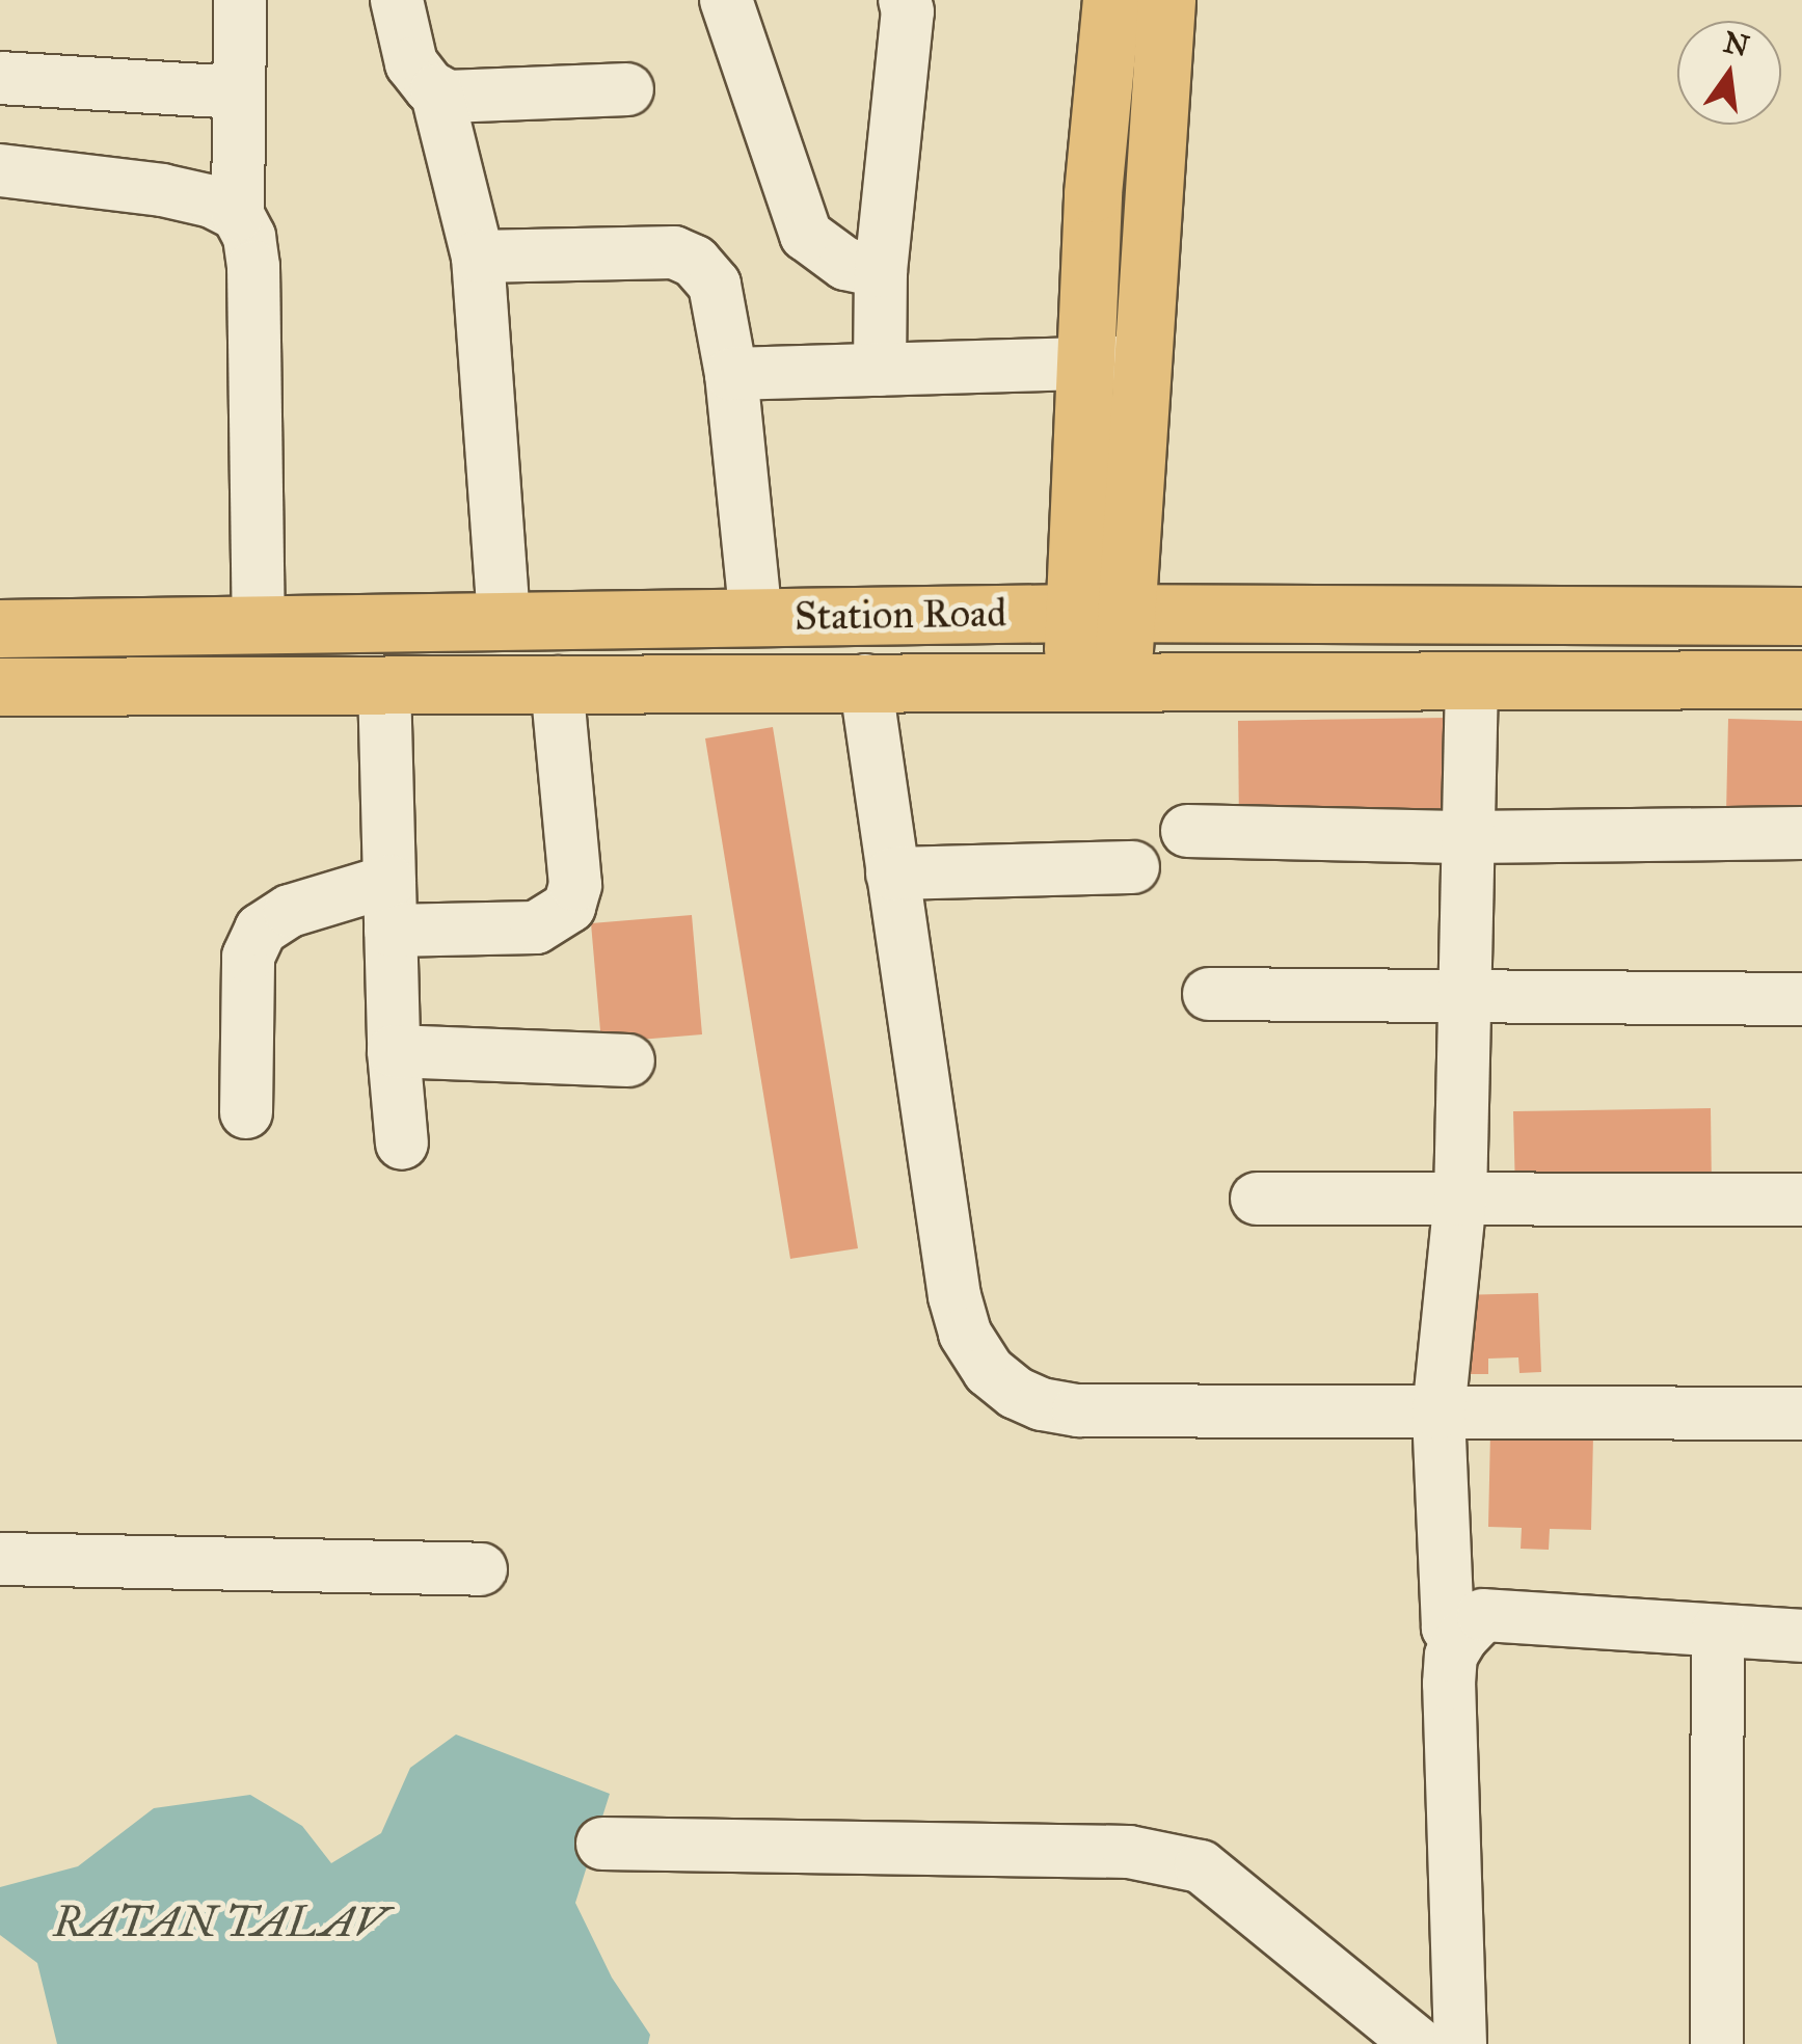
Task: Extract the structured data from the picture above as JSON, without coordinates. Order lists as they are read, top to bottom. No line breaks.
{"streets":{"main road":["Station Road"]},"water":["RATAN TALAV"],"north":"top"}
